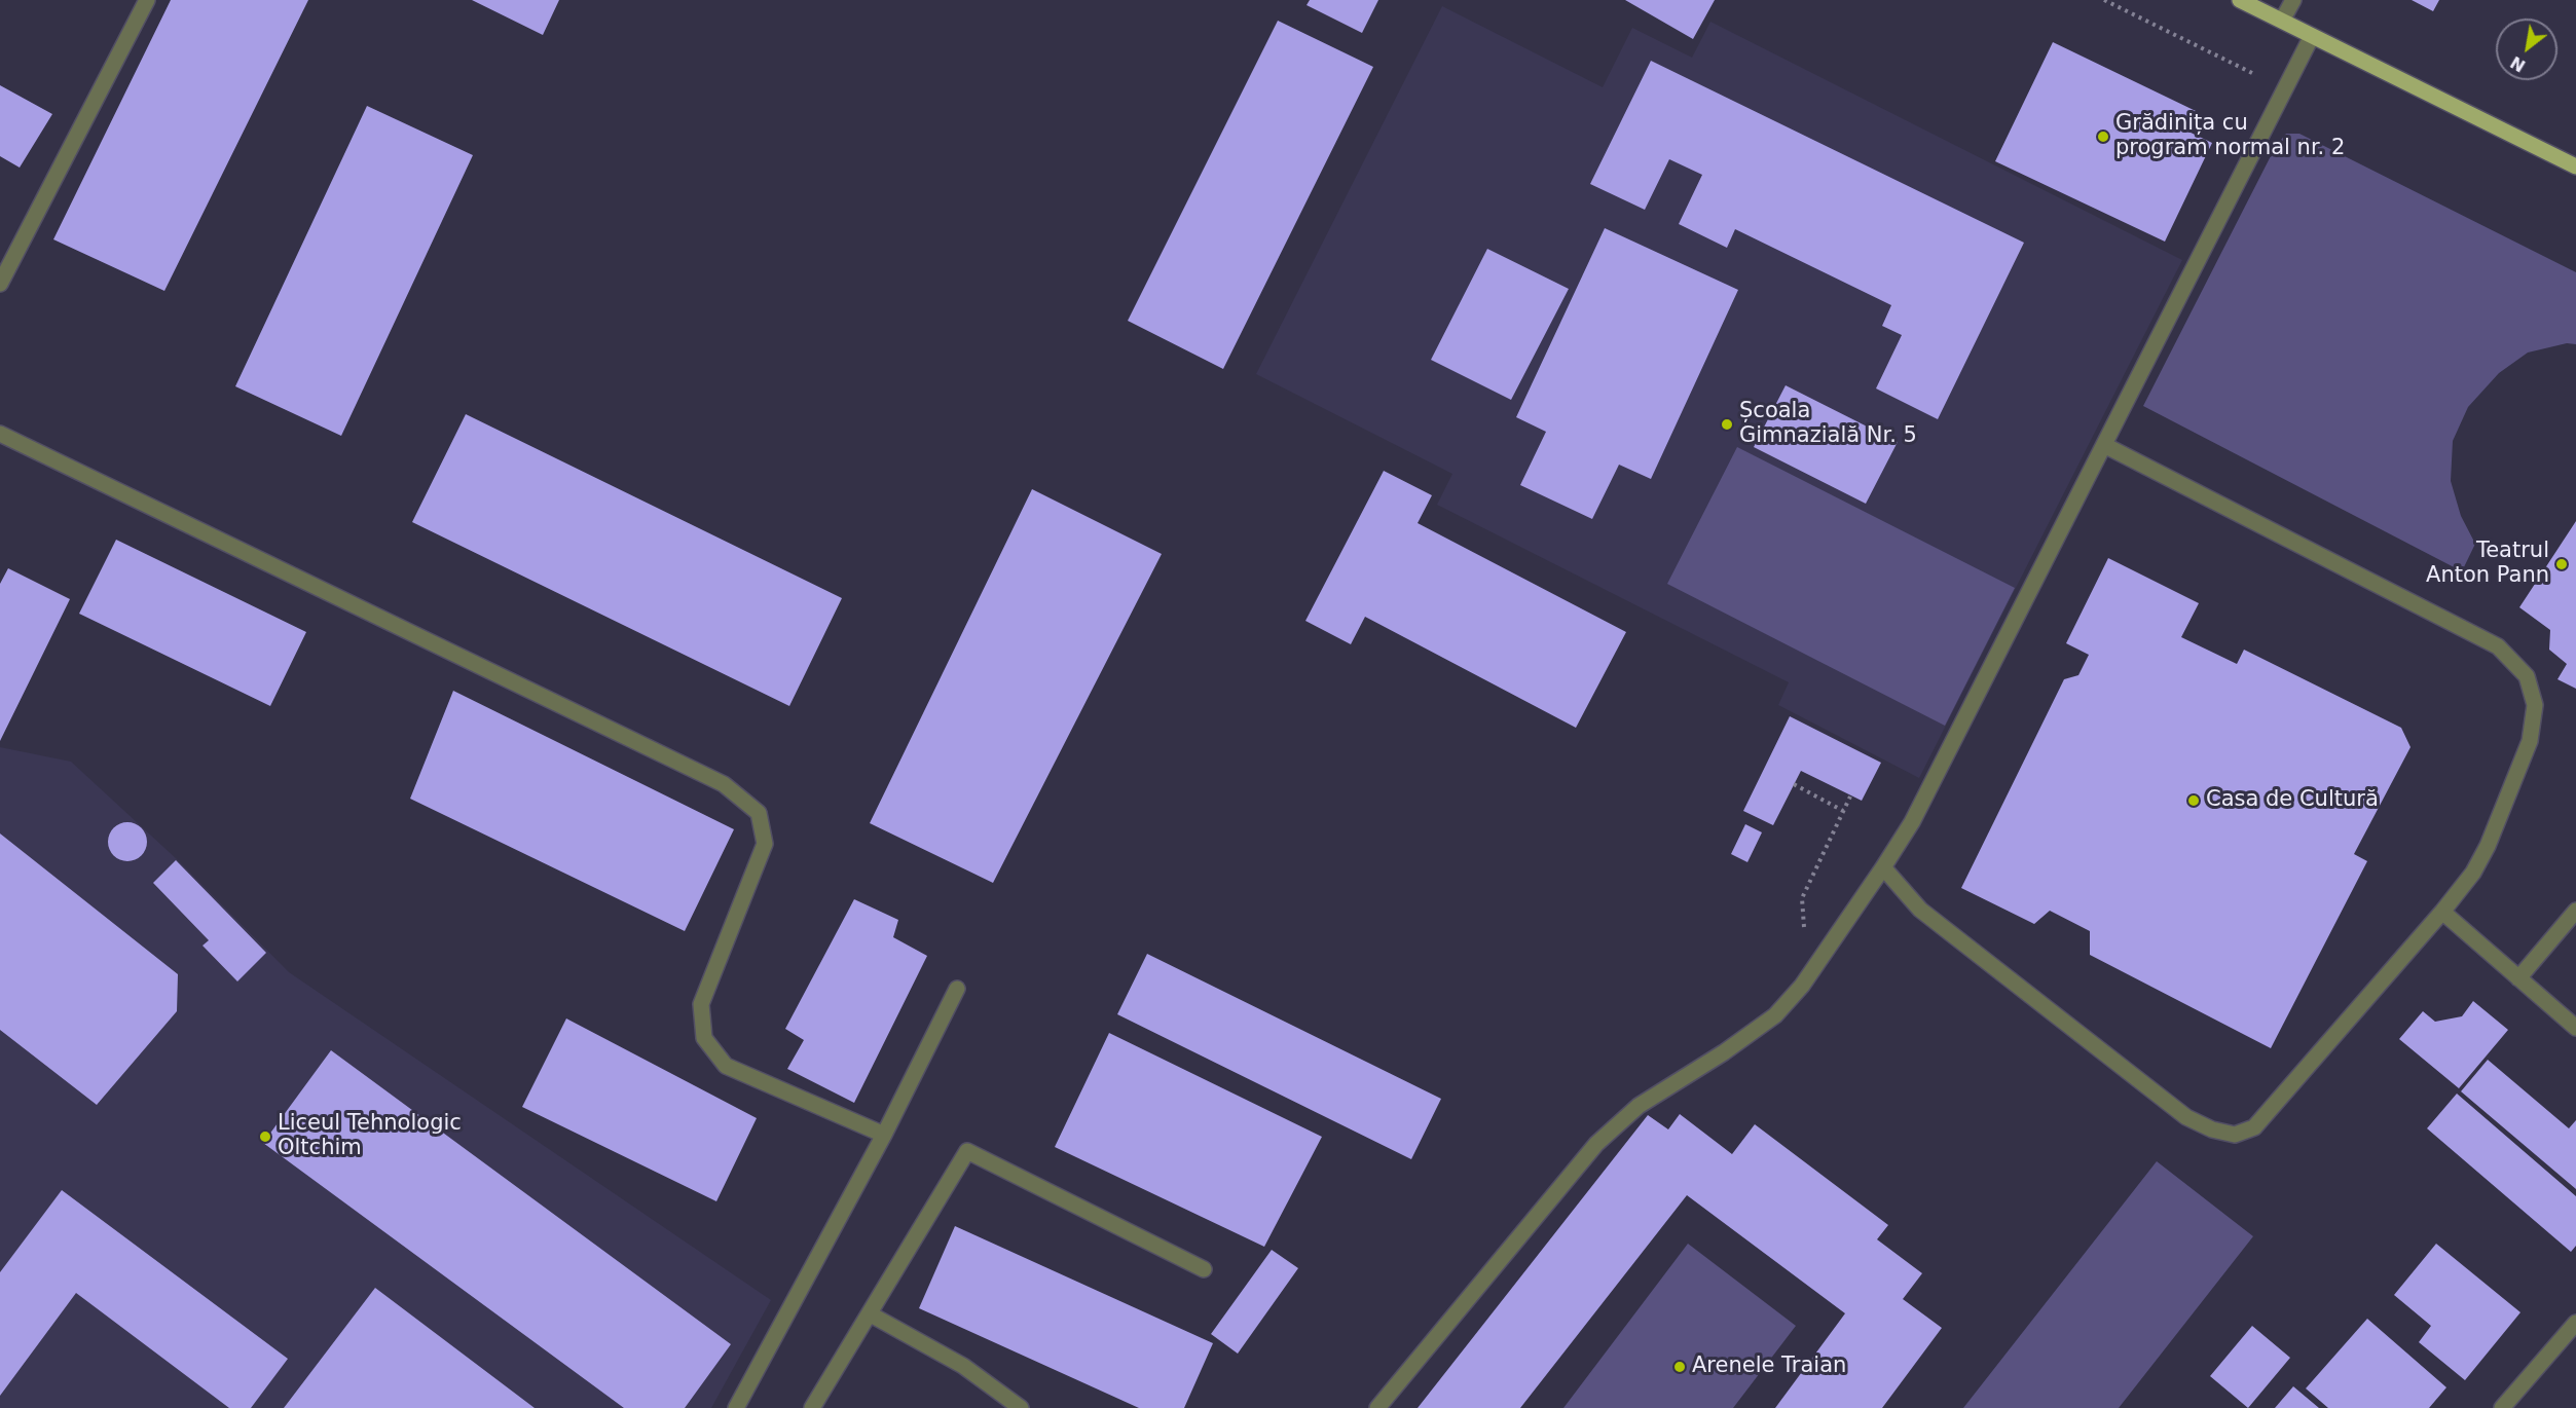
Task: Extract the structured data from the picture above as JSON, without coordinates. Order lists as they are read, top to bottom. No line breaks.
{"places":["Grădinița cu program normal nr. 2","Școala Gimnazială Nr. 5","Teatrul Anton Pann","Casa de Cultură","Liceul Tehnologic Oltchim","Arenele Traian"],"north":"bottom left"}
